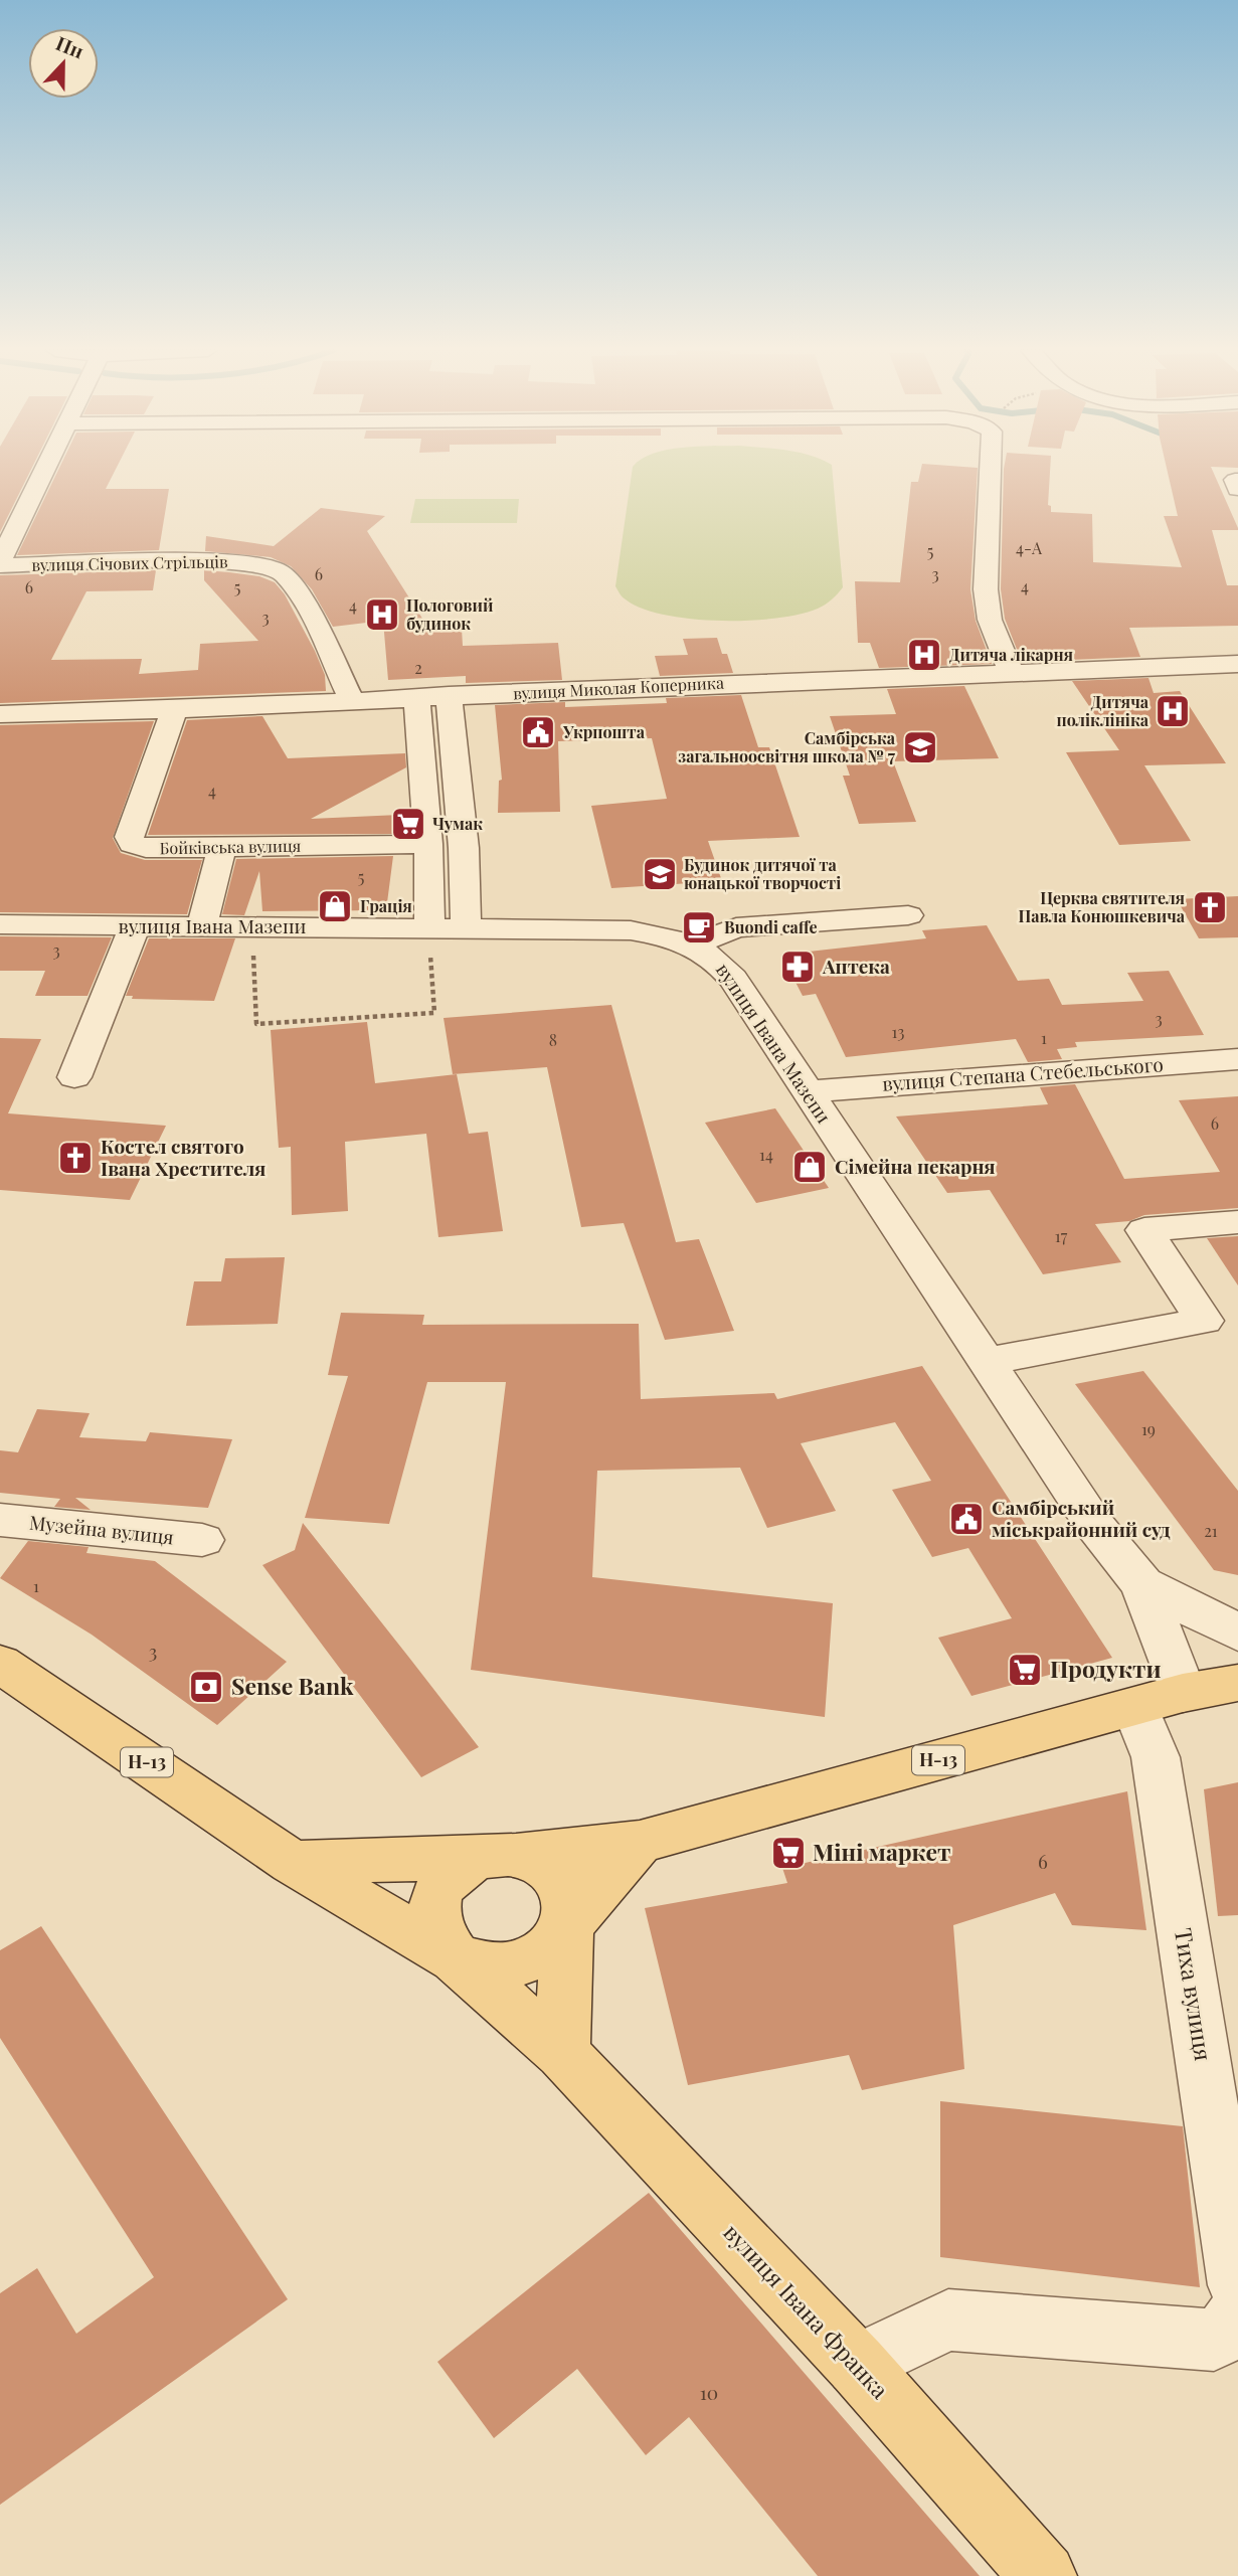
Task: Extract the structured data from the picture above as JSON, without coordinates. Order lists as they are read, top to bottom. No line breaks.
{"streets":{"main road":["Н-13","вулиця Івана Франка"],"street":["вулиця Січових Стрільців","вулиця Миколая Коперника","Бойківська вулиця","вулиця Івана Мазепи","вулиця Степана Стебельського","Музейна вулиця","Тиха вулиця"]},"crossings":[["вулиця Січових Стрільців","вулиця Миколая Коперника"],["вулиця Миколая Коперника","Бойківська вулиця"],["вулиця Івана Мазепи","вулиця Степана Стебельського"],["вулиця Івана Мазепи","Н-13"],["вулиця Івана Мазепи","Тиха вулиця"],["Н-13","Тиха вулиця"],["Н-13","вулиця Івана Франка"]],"places":{"hospital":["Пологовий будинок","Дитяча лікарня","Дитяча поліклініка"],"public building":["Укрпошта","Самбірський міськрайонний суд"],"school or university":["Самбірська загальноосвітня школа № 7","Будинок дитячої та юнацької творчості"],"supermarket":["Чумак","Продукти","Міні маркет"],"shop":["Грація","Сімейна пекарня"],"church":["Церква святителя Павла Конюшкевича","Костел святого Івана Хрестителя"],"cafe":["Buondi caffe"],"pharmacy":["Аптека"],"bank":["Sense Bank"]},"house_numbers":["4-А","5","6","3","4","6","5","4","3","2","4","5","3","3","13","1","8","6","14","17","19","21","1","3","6","10"],"north":"top"}
